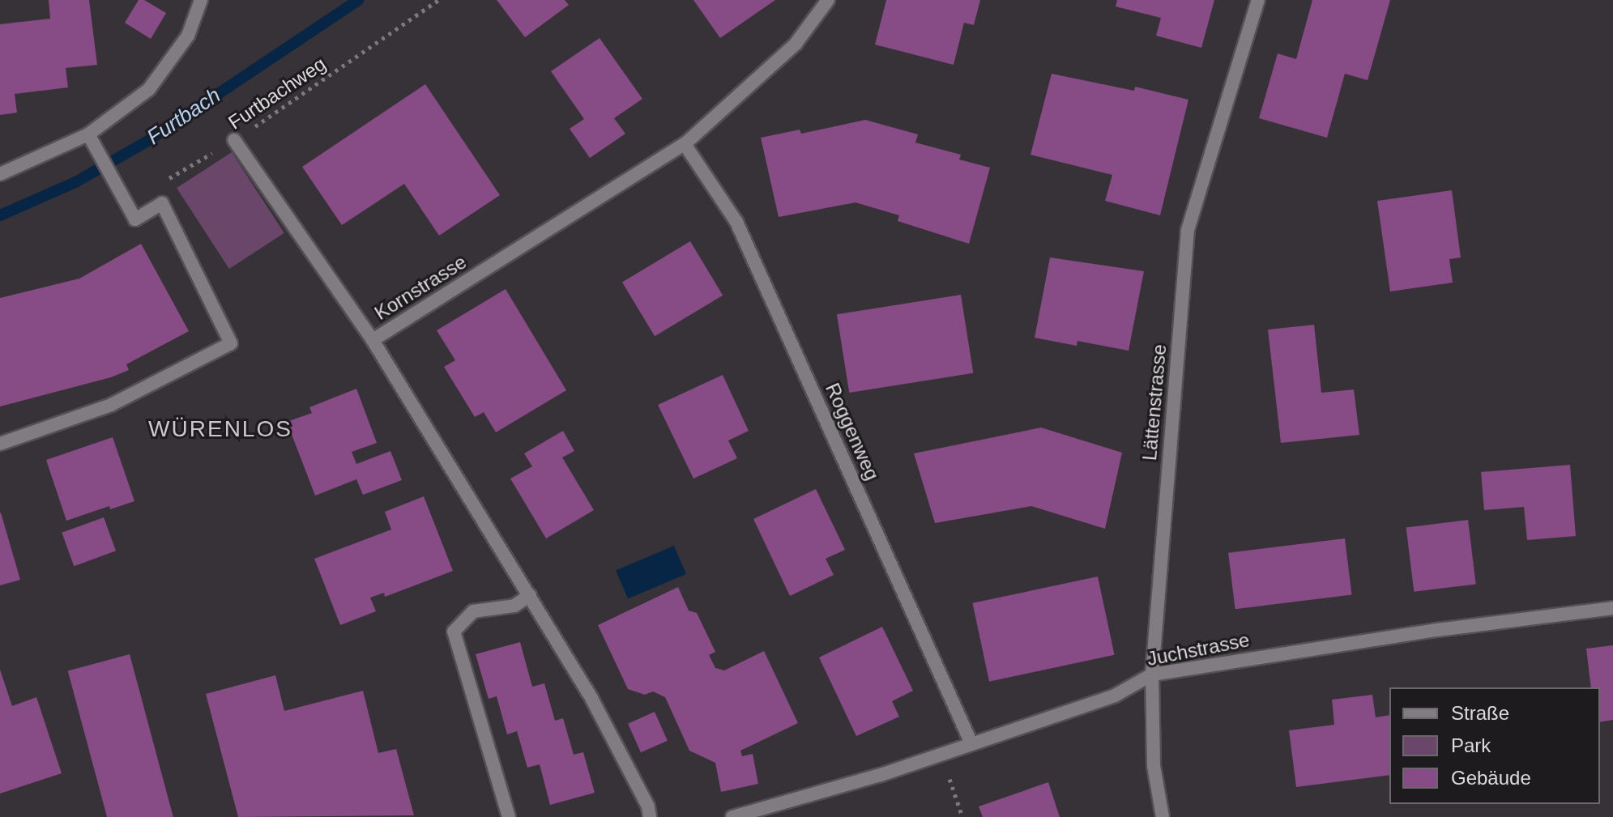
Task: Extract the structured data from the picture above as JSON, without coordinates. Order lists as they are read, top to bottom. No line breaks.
{"streets":{"street":["Kornstrasse","Lättenstrasse","Roggenweg","Juchstrasse"],"path":["Furtbachweg"]},"crossings":[["Kornstrasse","Roggenweg"],["Lättenstrasse","Juchstrasse"],["Roggenweg","Juchstrasse"]],"districts":["WÜRENLOS"],"water":["Furtbach"],"legend":["Straße","Park","Gebäude"]}
